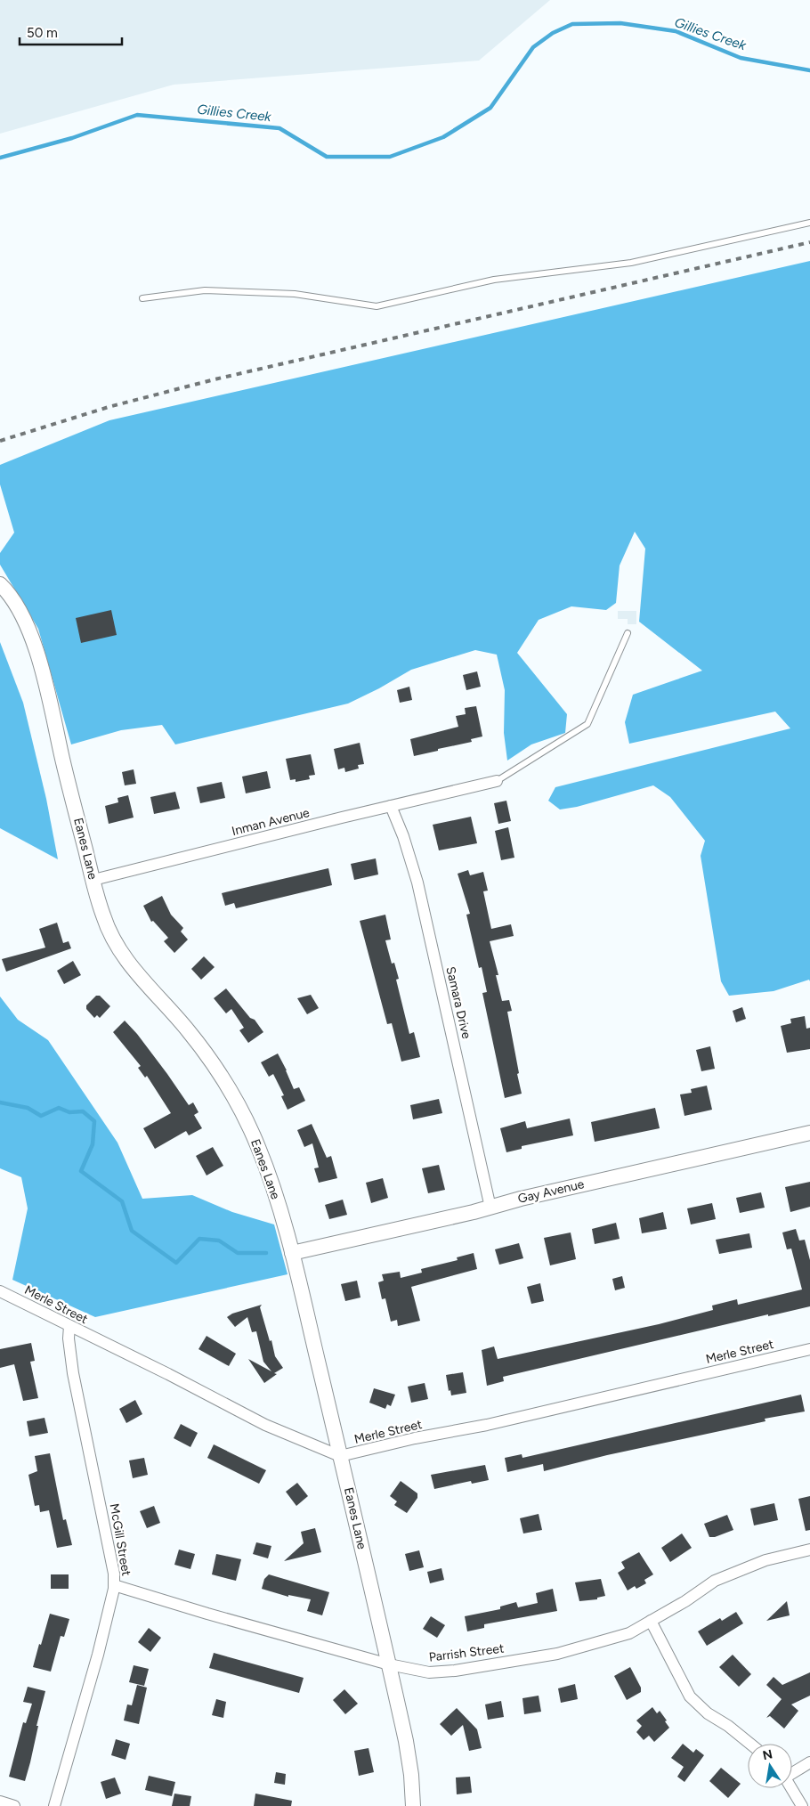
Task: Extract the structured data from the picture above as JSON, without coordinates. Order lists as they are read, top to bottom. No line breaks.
{"streets":{"street":["Inman Avenue","Eanes Lane","Samara Drive","Gay Avenue","Merle Street","McGill Street","Parrish Street"]},"crossings":[["Inman Avenue","Eanes Lane"],["Inman Avenue","Samara Drive"],["Eanes Lane","Gay Avenue"],["Eanes Lane","Merle Street"],["Eanes Lane","Parrish Street"],["Samara Drive","Gay Avenue"],["Merle Street","McGill Street"],["McGill Street","Parrish Street"]],"water":["Gillies Creek"],"scale_bar":"50 m","north":"top"}
